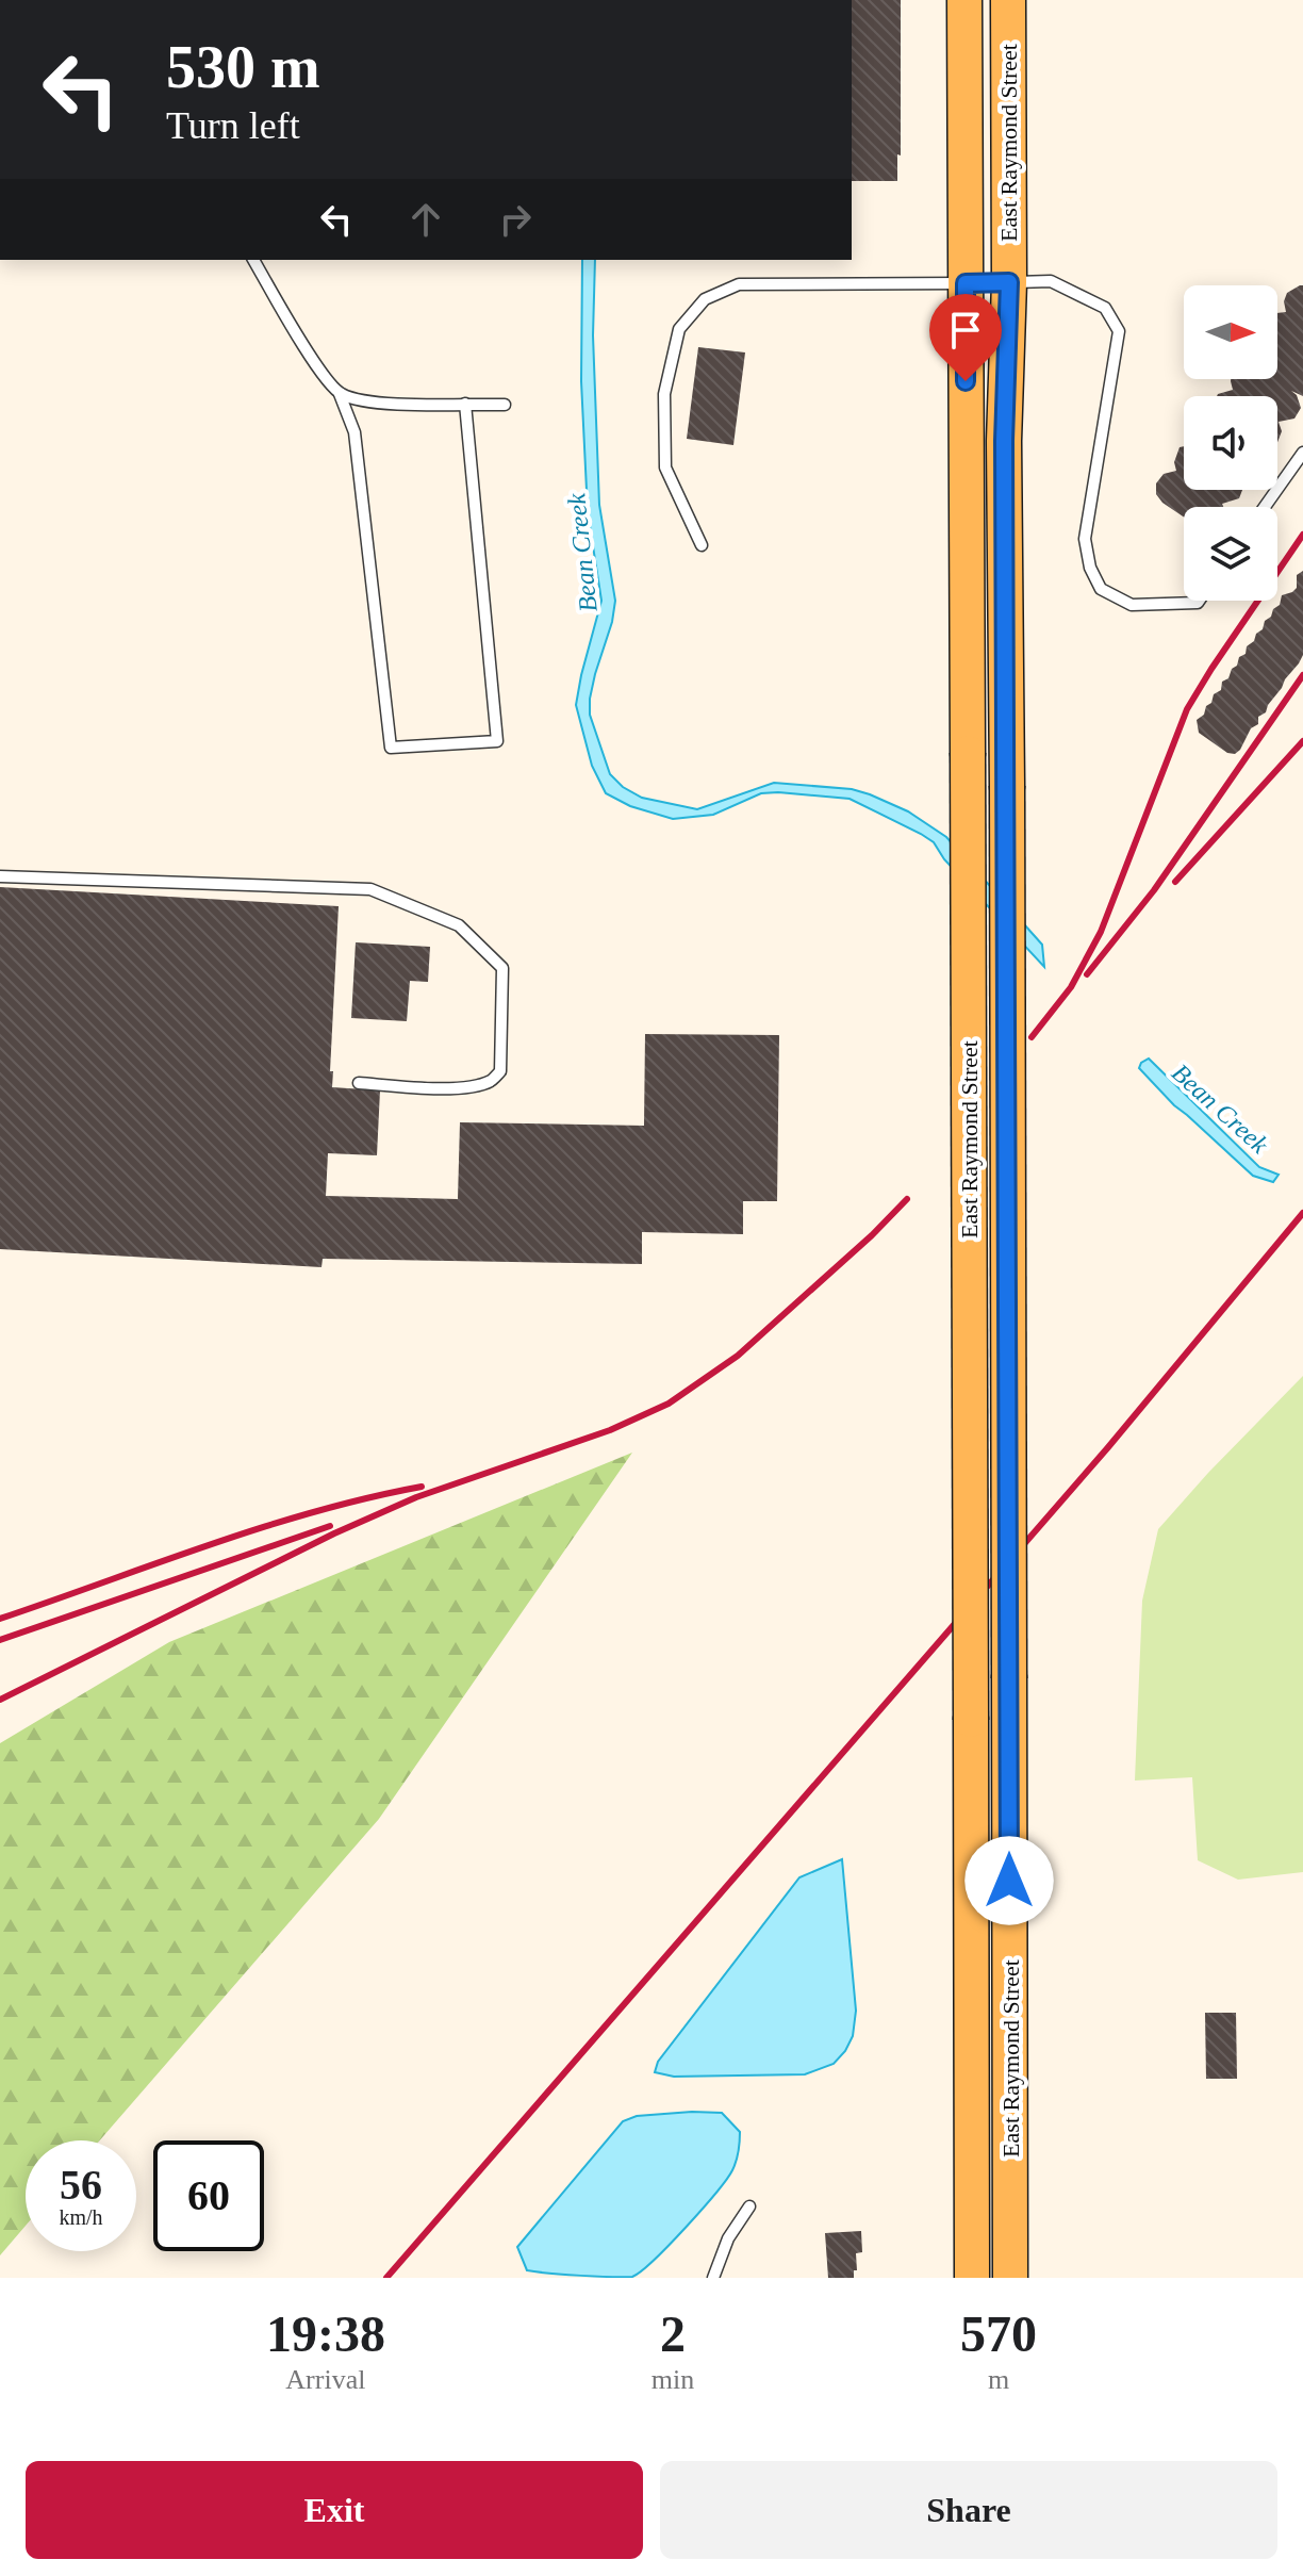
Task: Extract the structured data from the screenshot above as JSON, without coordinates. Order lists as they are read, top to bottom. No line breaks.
{"streets":{"main road":["East Raymond Street"]},"water":["Bean Creek"],"north":"right","page":{"turn":["530 m","Turn left"],"speed":"56 km/h","limit":"60","eta":["19:38","Arrival","2","min","570","m"],"buttons":["Exit","Share"]}}
